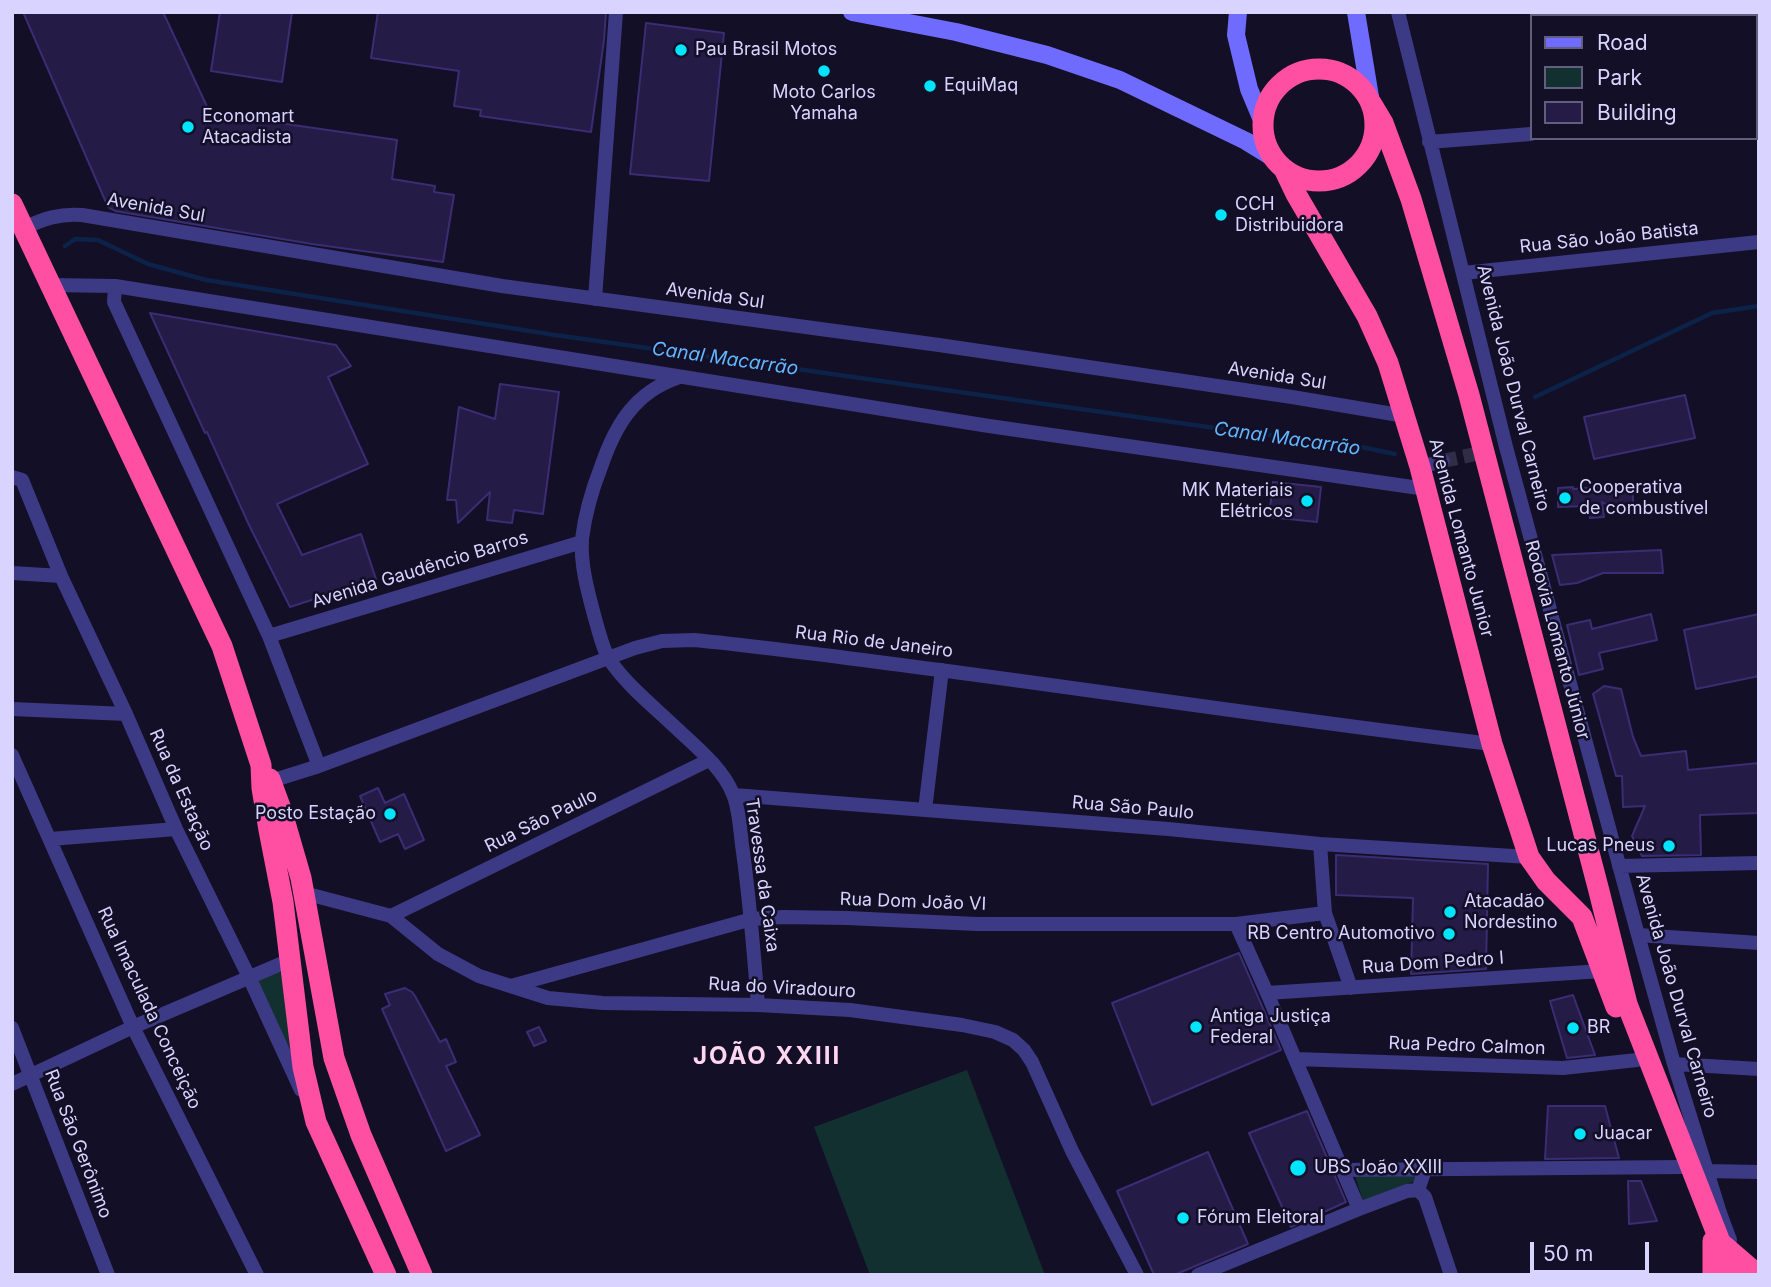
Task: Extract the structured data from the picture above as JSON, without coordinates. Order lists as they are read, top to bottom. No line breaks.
{"streets":{"highway":["Avenida Lomanto Junior","Rodovia Lomanto Júnior"],"street":["Avenida Sul","Rua São João Batista","Avenida João Durval Carneiro","Avenida Gaudêncio Barros","Rua Rio de Janeiro","Rua da Estação","Rua São Paulo","Travessa da Caixa","Rua Dom João VI","Rua Dom Pedro I","Rua do Viradouro","Rua Imaculada Conceição","Rua Pedro Calmon","Rua São Gerônimo"]},"crossings":[["Avenida Sul","Avenida Lomanto Junior"],["Rua São João Batista","Avenida João Durval Carneiro"],["Avenida Lomanto Junior","Rodovia Lomanto Júnior"],["Avenida Lomanto Junior","Rua Rio de Janeiro"],["Avenida Lomanto Junior","Rua São Paulo"],["Avenida Gaudêncio Barros","Travessa da Caixa"],["Rodovia Lomanto Júnior","Rua Dom Pedro I"],["Rodovia Lomanto Júnior","Rua Pedro Calmon"],["Rua Rio de Janeiro","Travessa da Caixa"],["Rua São Paulo","Travessa da Caixa"],["Rua São Paulo","Rua do Viradouro"],["Travessa da Caixa","Rua Dom João VI"],["Travessa da Caixa","Rua do Viradouro"],["Rua Dom João VI","Rua do Viradouro"]],"districts":["JOÃO XXIII"],"water":["Canal Macarrão"],"places":["Pau Brasil Motos","Moto Carlos Yamaha","EquiMaq","Economart Atacadista","CCH Distribuidora","Cooperativa de combustível","MK Materiais Elétricos","Posto Estação","Lucas Pneus","Atacadão Nordestino","RB Centro Automotivo","Antiga Justiça Federal","BR","Juacar","UBS João XXIII","Fórum Eleitoral"],"legend":["Road","Park","Building"],"scale_bar":"50 m"}
